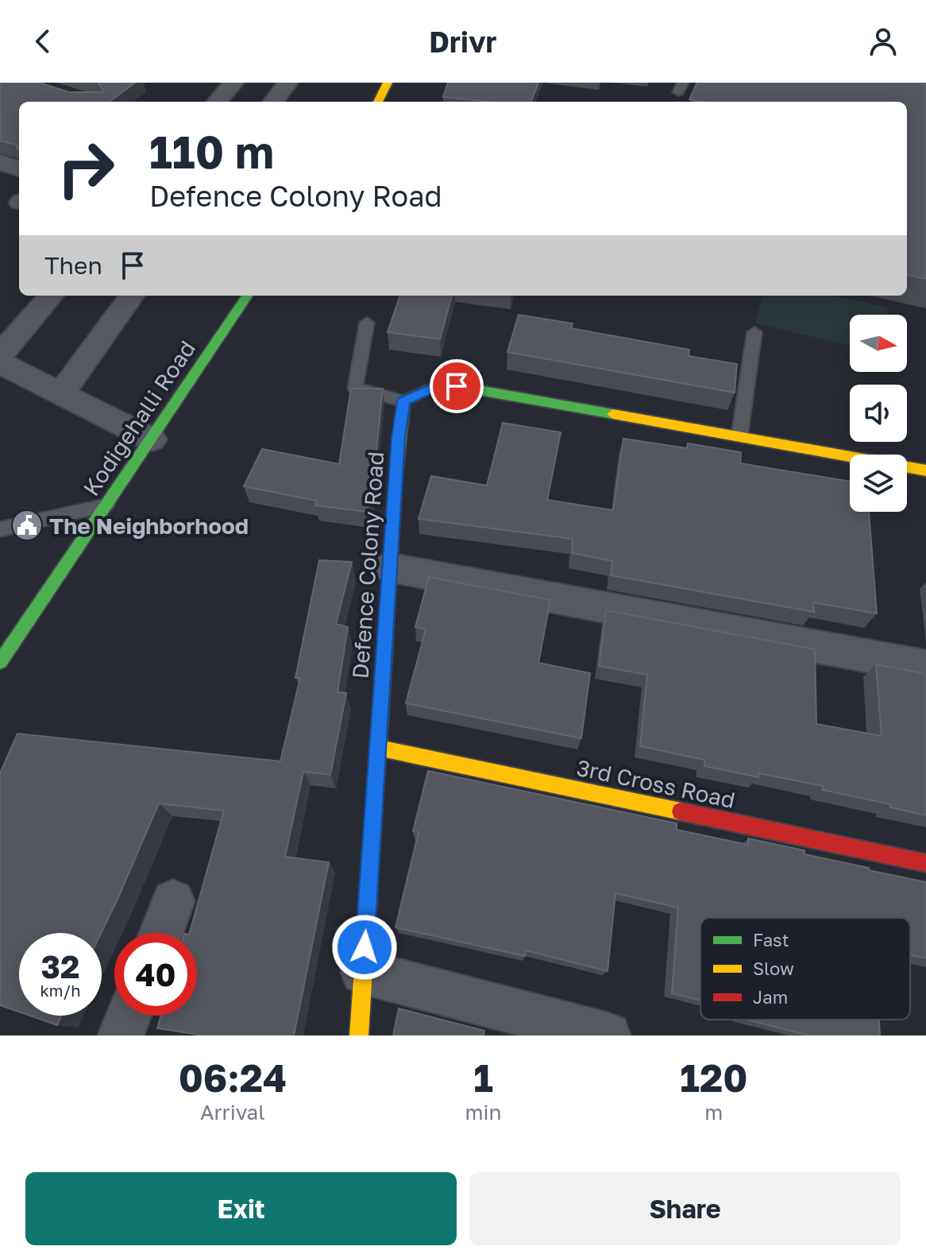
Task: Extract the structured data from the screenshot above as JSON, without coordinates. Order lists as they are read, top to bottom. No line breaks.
{"streets":{"street":["Kodigehalli Road","Defence Colony Road","3rd Cross Road"]},"crossings":[["Defence Colony Road","3rd Cross Road"]],"places":{"public building":["The Neighborhood"]},"legend":["Fast","Slow","Jam"],"north":"right","page":{"header":"Drivr","turn":["110 m","Defence Colony Road"],"then":"Then","speed":"32 km/h","limit":"40","eta":["06:24","Arrival","1","min","120","m"],"buttons":["Exit","Share"]}}
